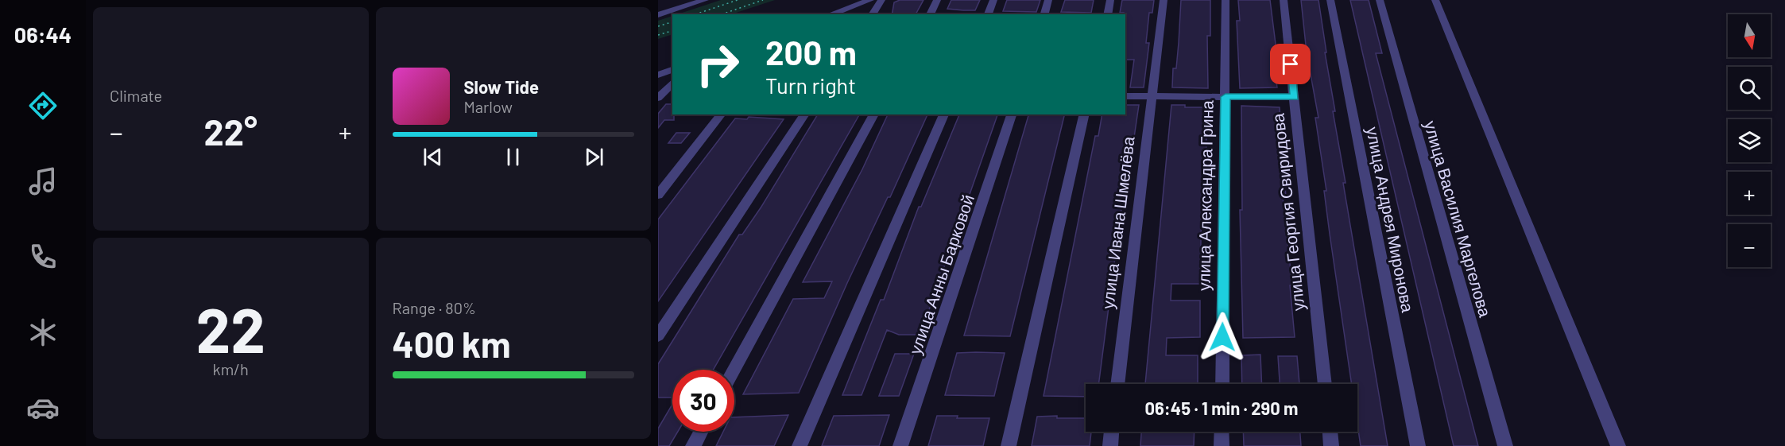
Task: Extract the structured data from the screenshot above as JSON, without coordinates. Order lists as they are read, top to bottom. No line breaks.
{"streets":{"street":["улица Александра Грина","улица Георгия Свиридова","улица Василия Маргелова","улица Андрея Миронова","улица Ивана Шмелёва","улица Анны Барковой"]},"north":"bottom","page":{"tabs":"06:44","tile":["Climate",["22","km/h"],["Range · 80%","400 km"]],"map_buttons":["+","−"],"turn":["200 m","Turn right"],"song":["Slow Tide","Marlow"],"heat":["−","22°","+"],"limit":"30","trip":"06:45 · 1 min · 290 m"}}
